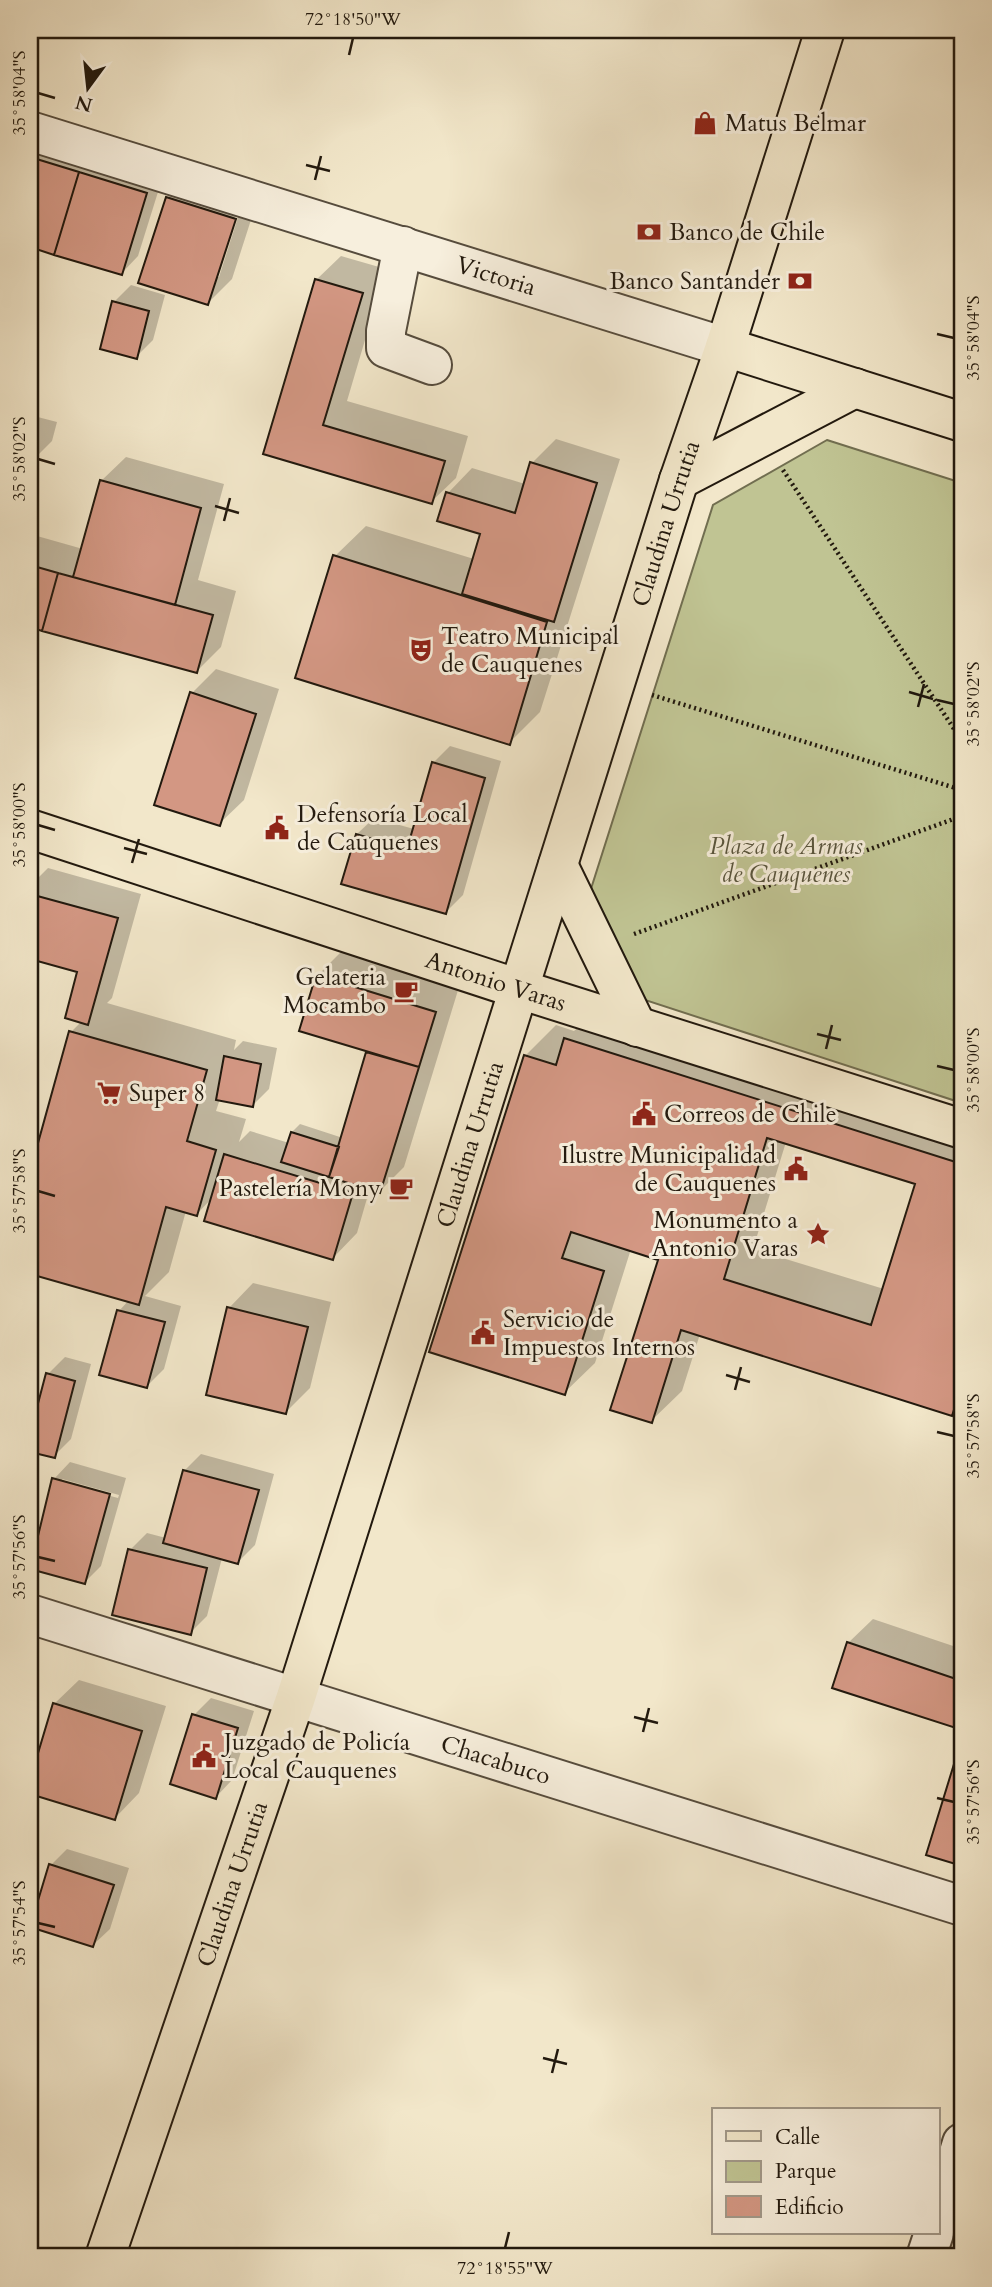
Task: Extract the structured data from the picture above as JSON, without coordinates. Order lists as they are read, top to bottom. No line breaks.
{"streets":{"main road":["Victoria","Claudina Urrutia","Antonio Varas"],"street":["Chacabuco"]},"crossings":[["Victoria","Claudina Urrutia"],["Claudina Urrutia","Antonio Varas"],["Claudina Urrutia","Chacabuco"]],"parks":["Plaza de Armas de Cauquenes"],"places":{"shop":["Matus Belmar"],"bank":["Banco de Chile","Banco Santander"],"theatre":["Teatro Municipal de Cauquenes"],"public building":["Defensoría Local de Cauquenes","Correos de Chile","Ilustre Municipalidad de Cauquenes","Servicio de Impuestos Internos","Juzgado de Policía Local Cauquenes"],"cafe":["Gelateria Mocambo","Pastelería Mony"],"supermarket":["Super 8"],"place":["Monumento a Antonio Varas"]},"legend":["Calle","Parque","Edificio"],"north":"bottom","coordinates":["72°18'50\"W","35°58'04\"S","35°58'02\"S","35°58'00\"S","35°57'58\"S","35°57'56\"S","35°57'54\"S","72°18'55\"W"]}
